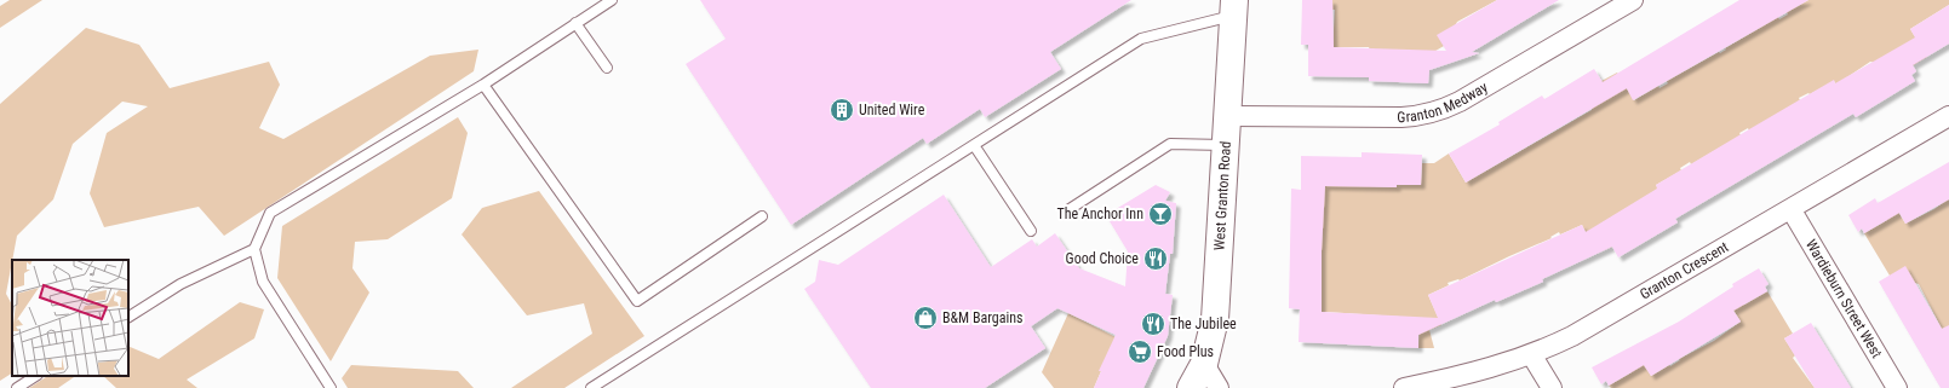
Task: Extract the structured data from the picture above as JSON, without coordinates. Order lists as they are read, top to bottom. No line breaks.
{"streets":{"street":["Granton Medway","West Granton Road","Granton Crescent","Wardieburn Street West"]},"crossings":[["Granton Medway","West Granton Road"],["Granton Crescent","Wardieburn Street West"]],"places":{"building":["United Wire"],"bar":["The Anchor Inn"],"restaurant":["Good Choice","The Jubilee"],"shop":["B&M Bargains"],"supermarket":["Food Plus"]}}
